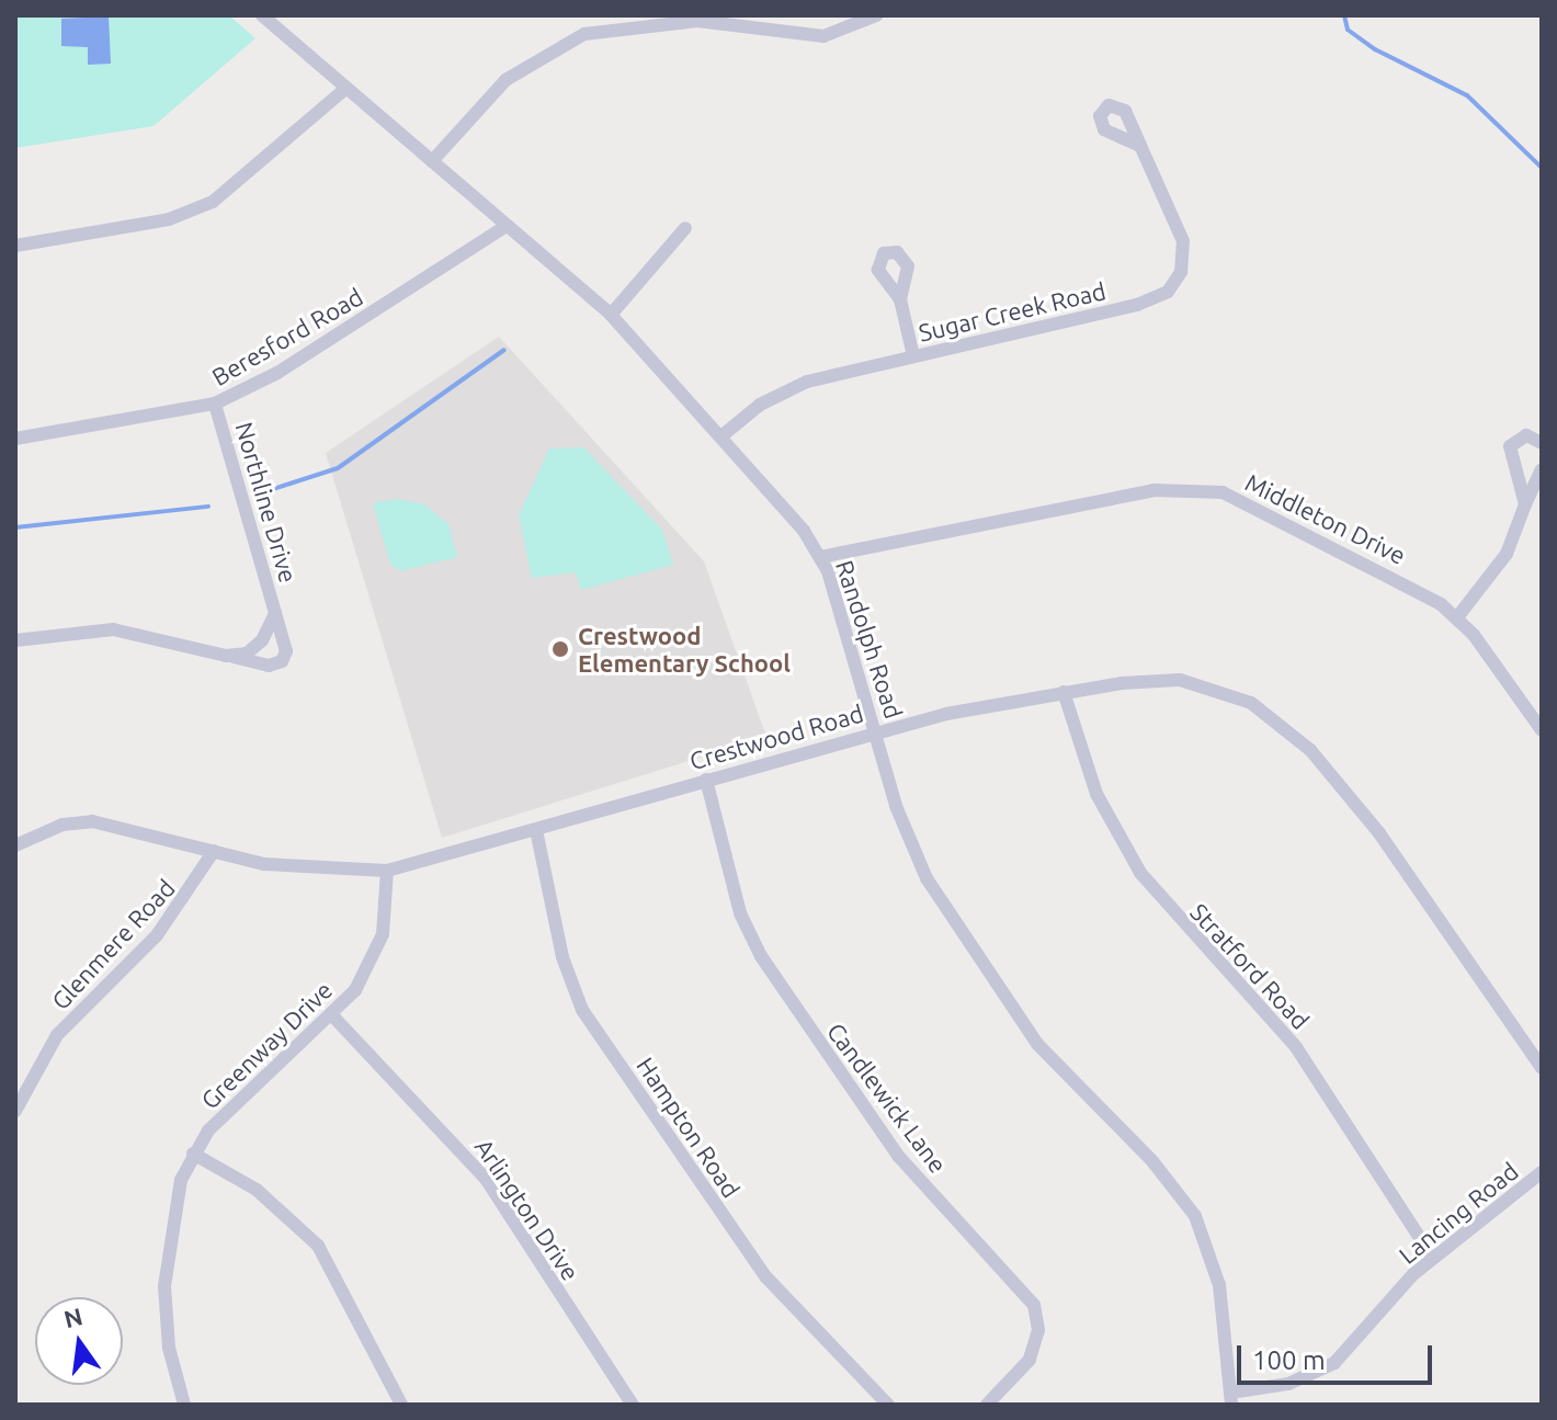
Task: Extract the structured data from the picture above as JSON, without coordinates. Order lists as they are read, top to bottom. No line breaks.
{"streets":{"street":["Sugar Creek Road","Beresford Road","Northline Drive","Middleton Drive","Randolph Road","Crestwood Road","Glenmere Road","Stratford Road","Greenway Drive","Candlewick Lane","Hampton Road","Arlington Drive","Lancing Road"]},"crossings":[["Sugar Creek Road","Randolph Road"],["Beresford Road","Northline Drive"],["Beresford Road","Randolph Road"],["Middleton Drive","Randolph Road"],["Randolph Road","Crestwood Road"],["Randolph Road","Lancing Road"],["Crestwood Road","Glenmere Road"],["Crestwood Road","Stratford Road"],["Crestwood Road","Greenway Drive"],["Crestwood Road","Candlewick Lane"],["Crestwood Road","Hampton Road"],["Stratford Road","Lancing Road"],["Greenway Drive","Arlington Drive"]],"places":["Crestwood Elementary School"],"scale_bar":"100 m","north":"top"}
